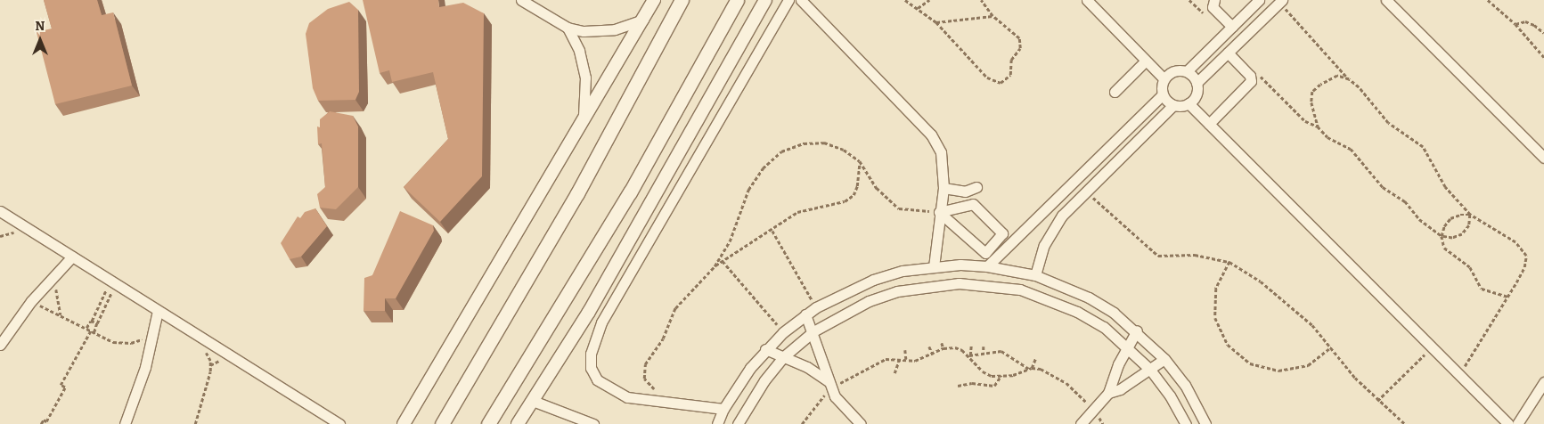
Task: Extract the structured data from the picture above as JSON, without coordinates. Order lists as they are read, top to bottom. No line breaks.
{"north":"top"}
